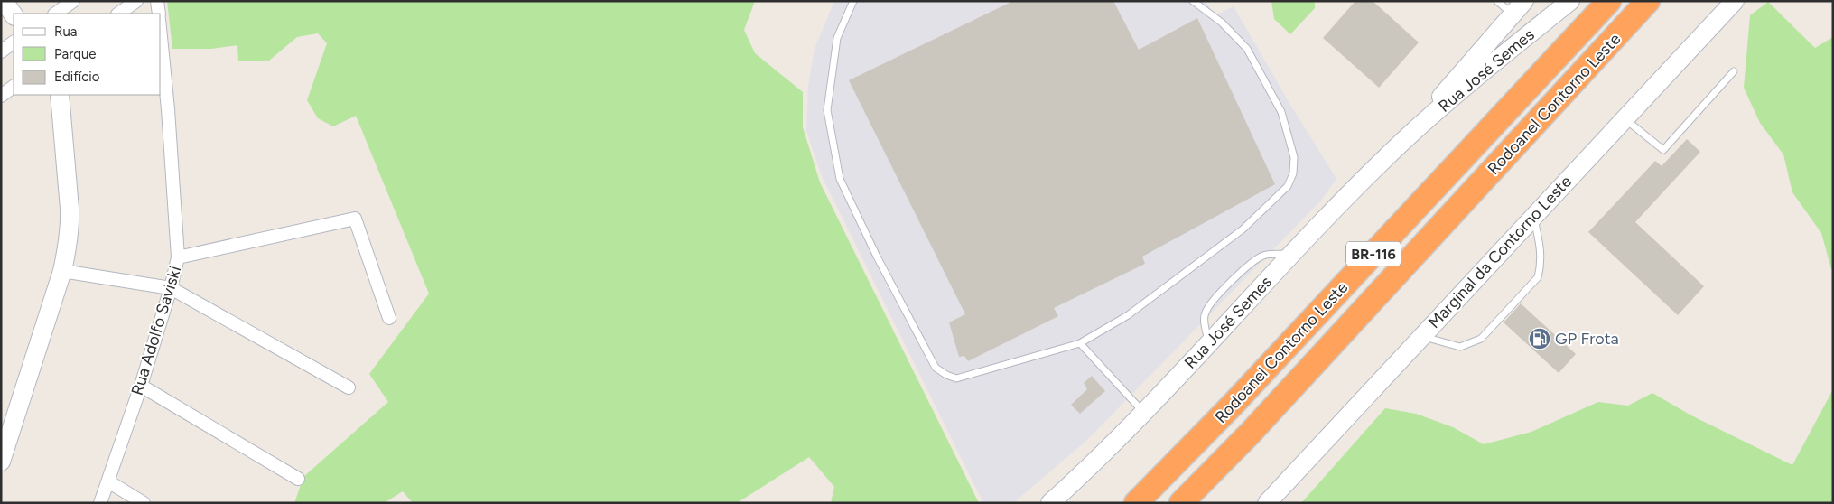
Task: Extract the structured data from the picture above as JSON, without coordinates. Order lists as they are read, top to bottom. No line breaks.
{"streets":{"highway":["Rodoanel Contorno Leste","BR-116"],"main road":["Rua José Semes","Marginal da Contorno Leste"],"street":["Rua Adolfo Saviski"]},"places":{"fuel station":["GP Frota"]},"legend":["Rua","Parque","Edifício"]}
